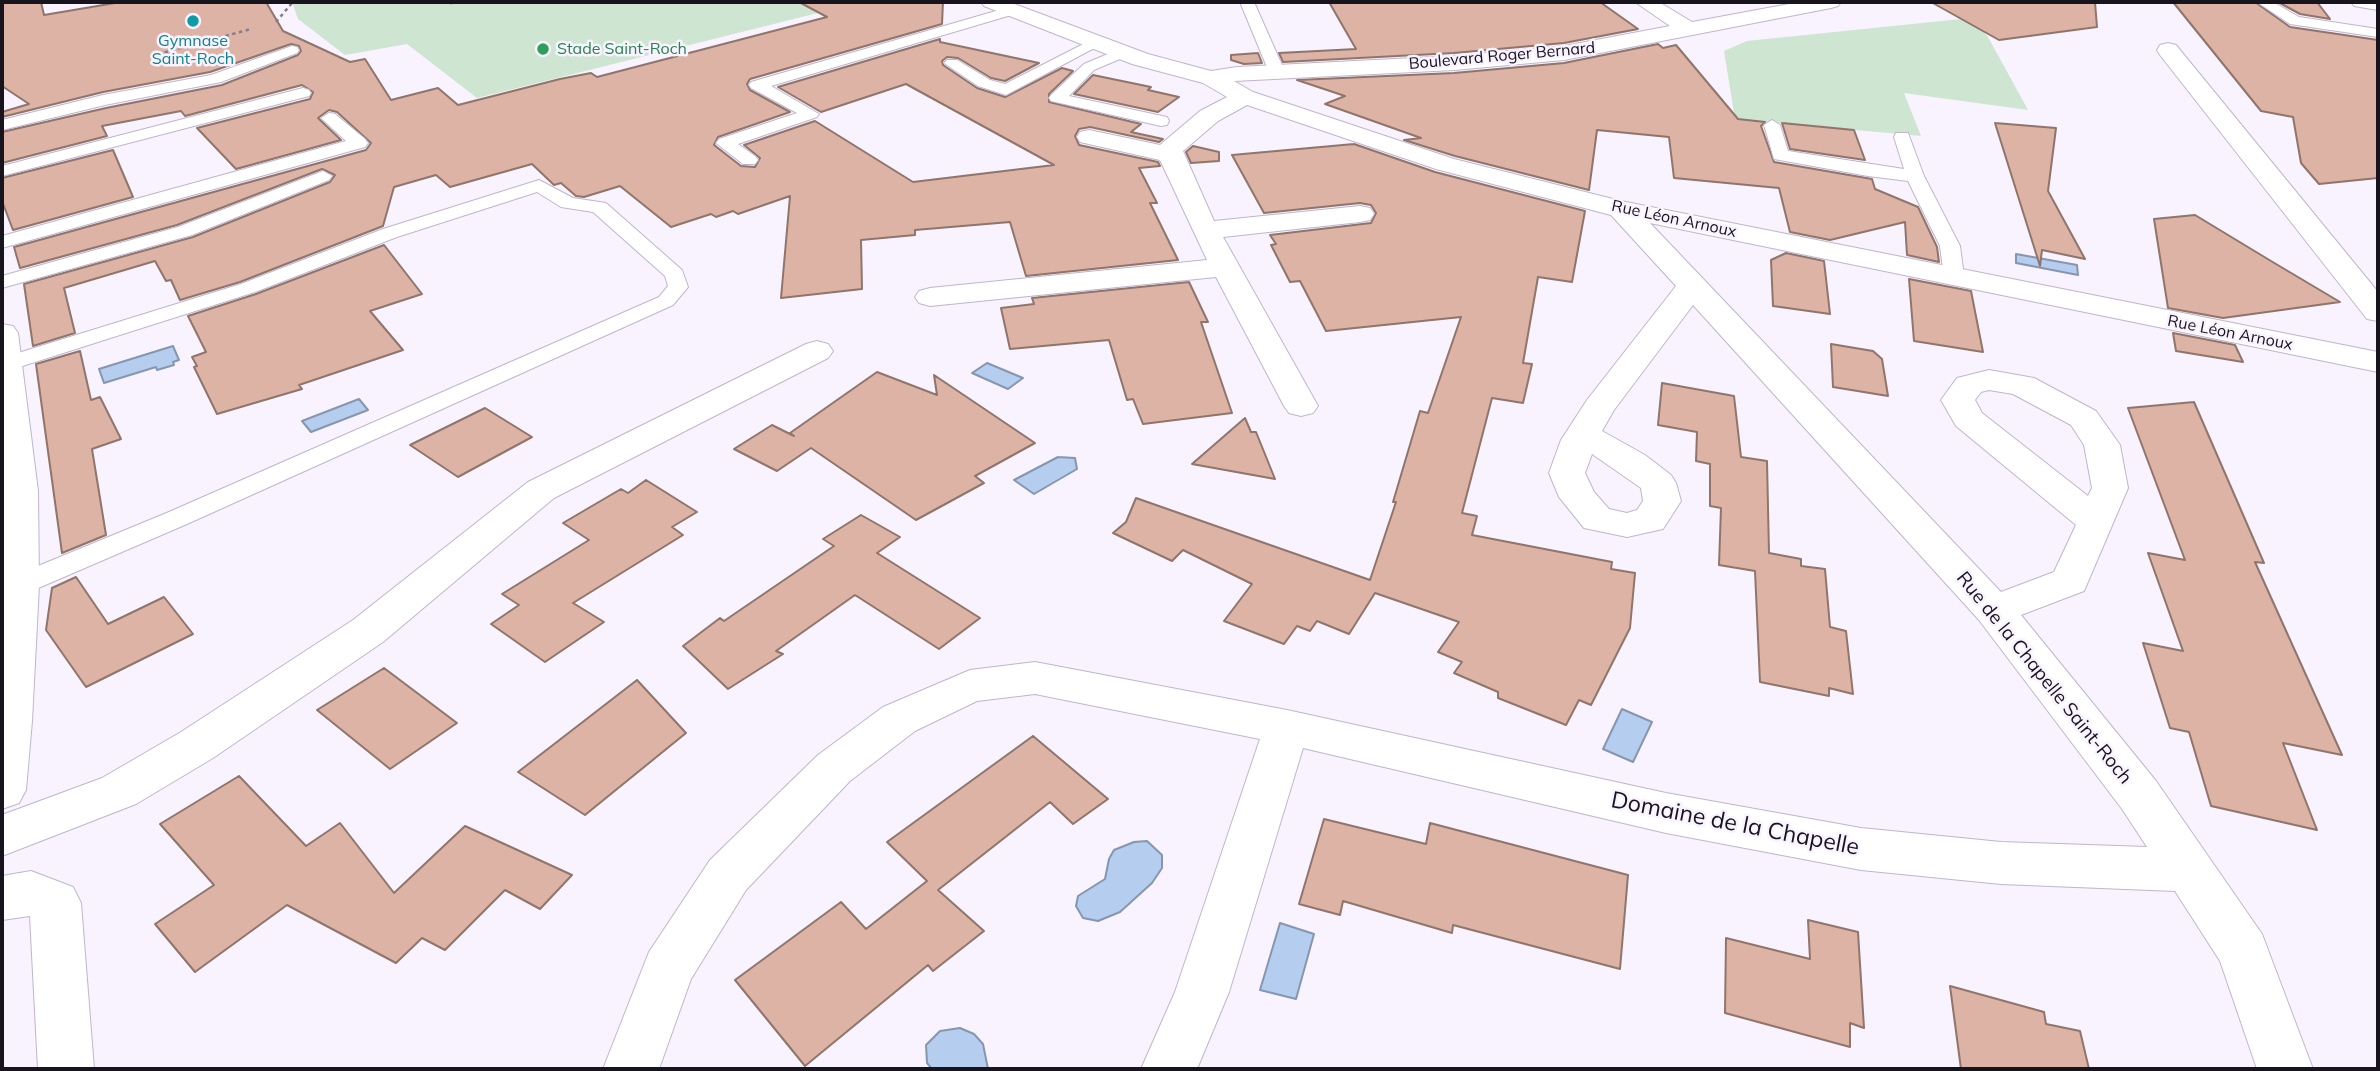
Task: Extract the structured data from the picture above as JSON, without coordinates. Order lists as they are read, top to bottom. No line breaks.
{"streets":{"street":["Boulevard Roger Bernard","Rue Léon Arnoux","Rue de la Chapelle Saint-Roch","Domaine de la Chapelle"]},"crossings":[["Boulevard Roger Bernard","Rue Léon Arnoux"],["Rue Léon Arnoux","Rue de la Chapelle Saint-Roch"],["Rue de la Chapelle Saint-Roch","Domaine de la Chapelle"]],"places":["Gymnase Saint-Roch","Stade Saint-Roch"]}
